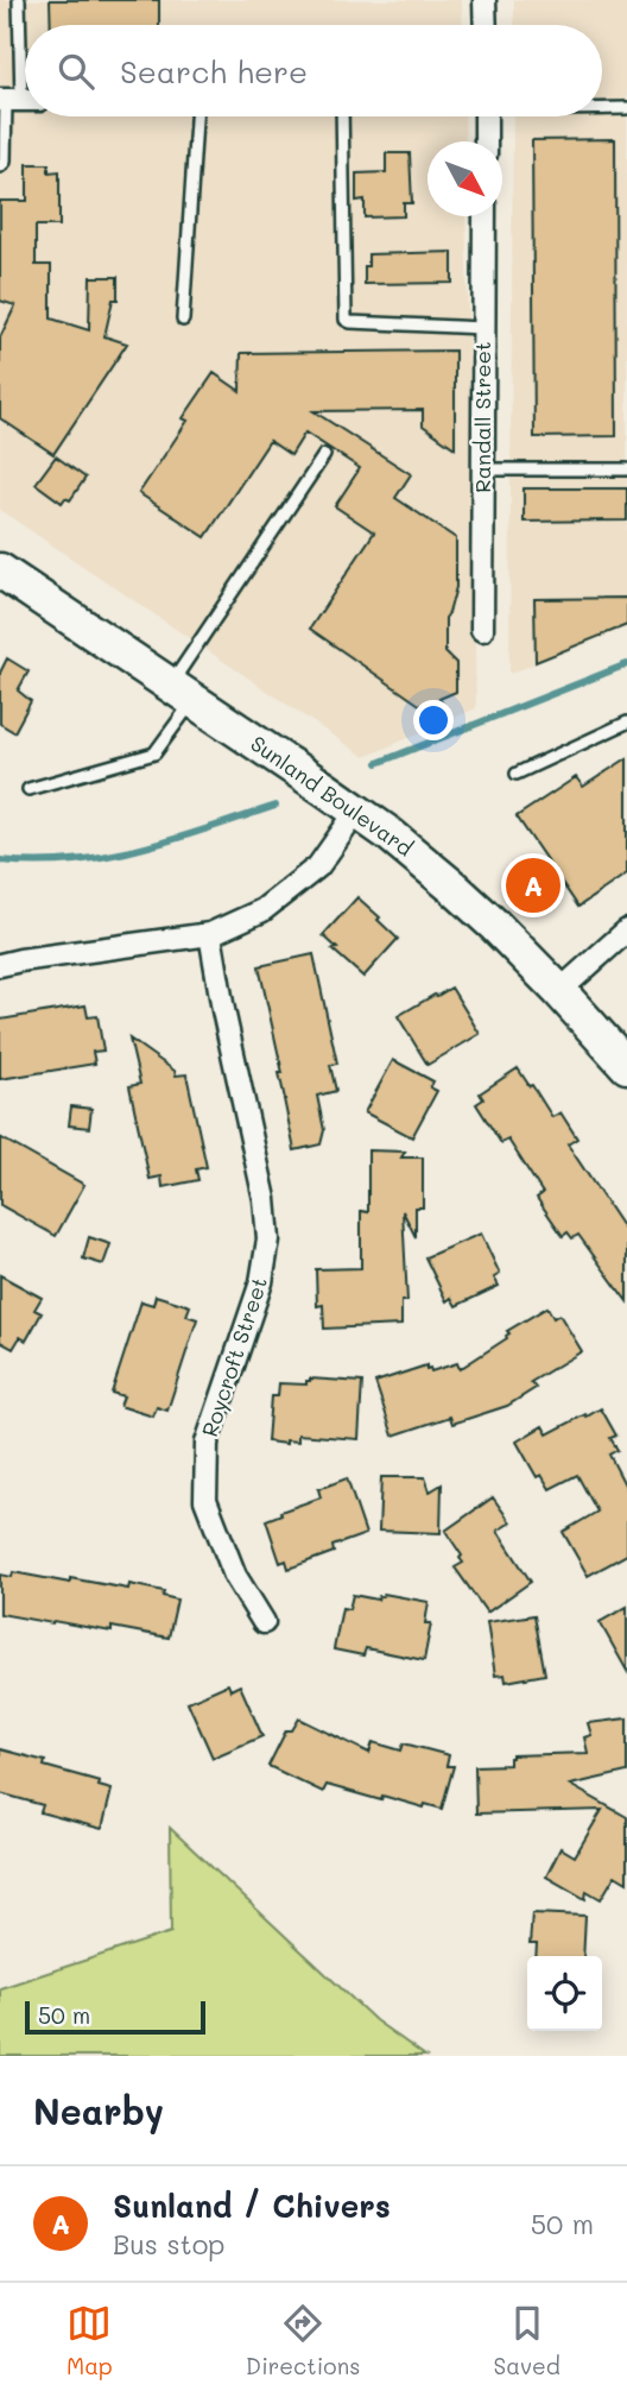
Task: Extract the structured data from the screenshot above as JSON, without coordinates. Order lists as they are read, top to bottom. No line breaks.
{"streets":{"main road":["Sunland Boulevard"],"street":["Randall Street","Roycroft Street"]},"scale_bar":"50 m","north":"bottom right","page":{"search":"Search here","pins":"A","scale":"50 m","heading":"Nearby","list":[{"mark":"A","name":"Sunland / Chivers","note":"Bus stop","value":"50 m"}],"nav":["Map","Directions","Saved"]}}
